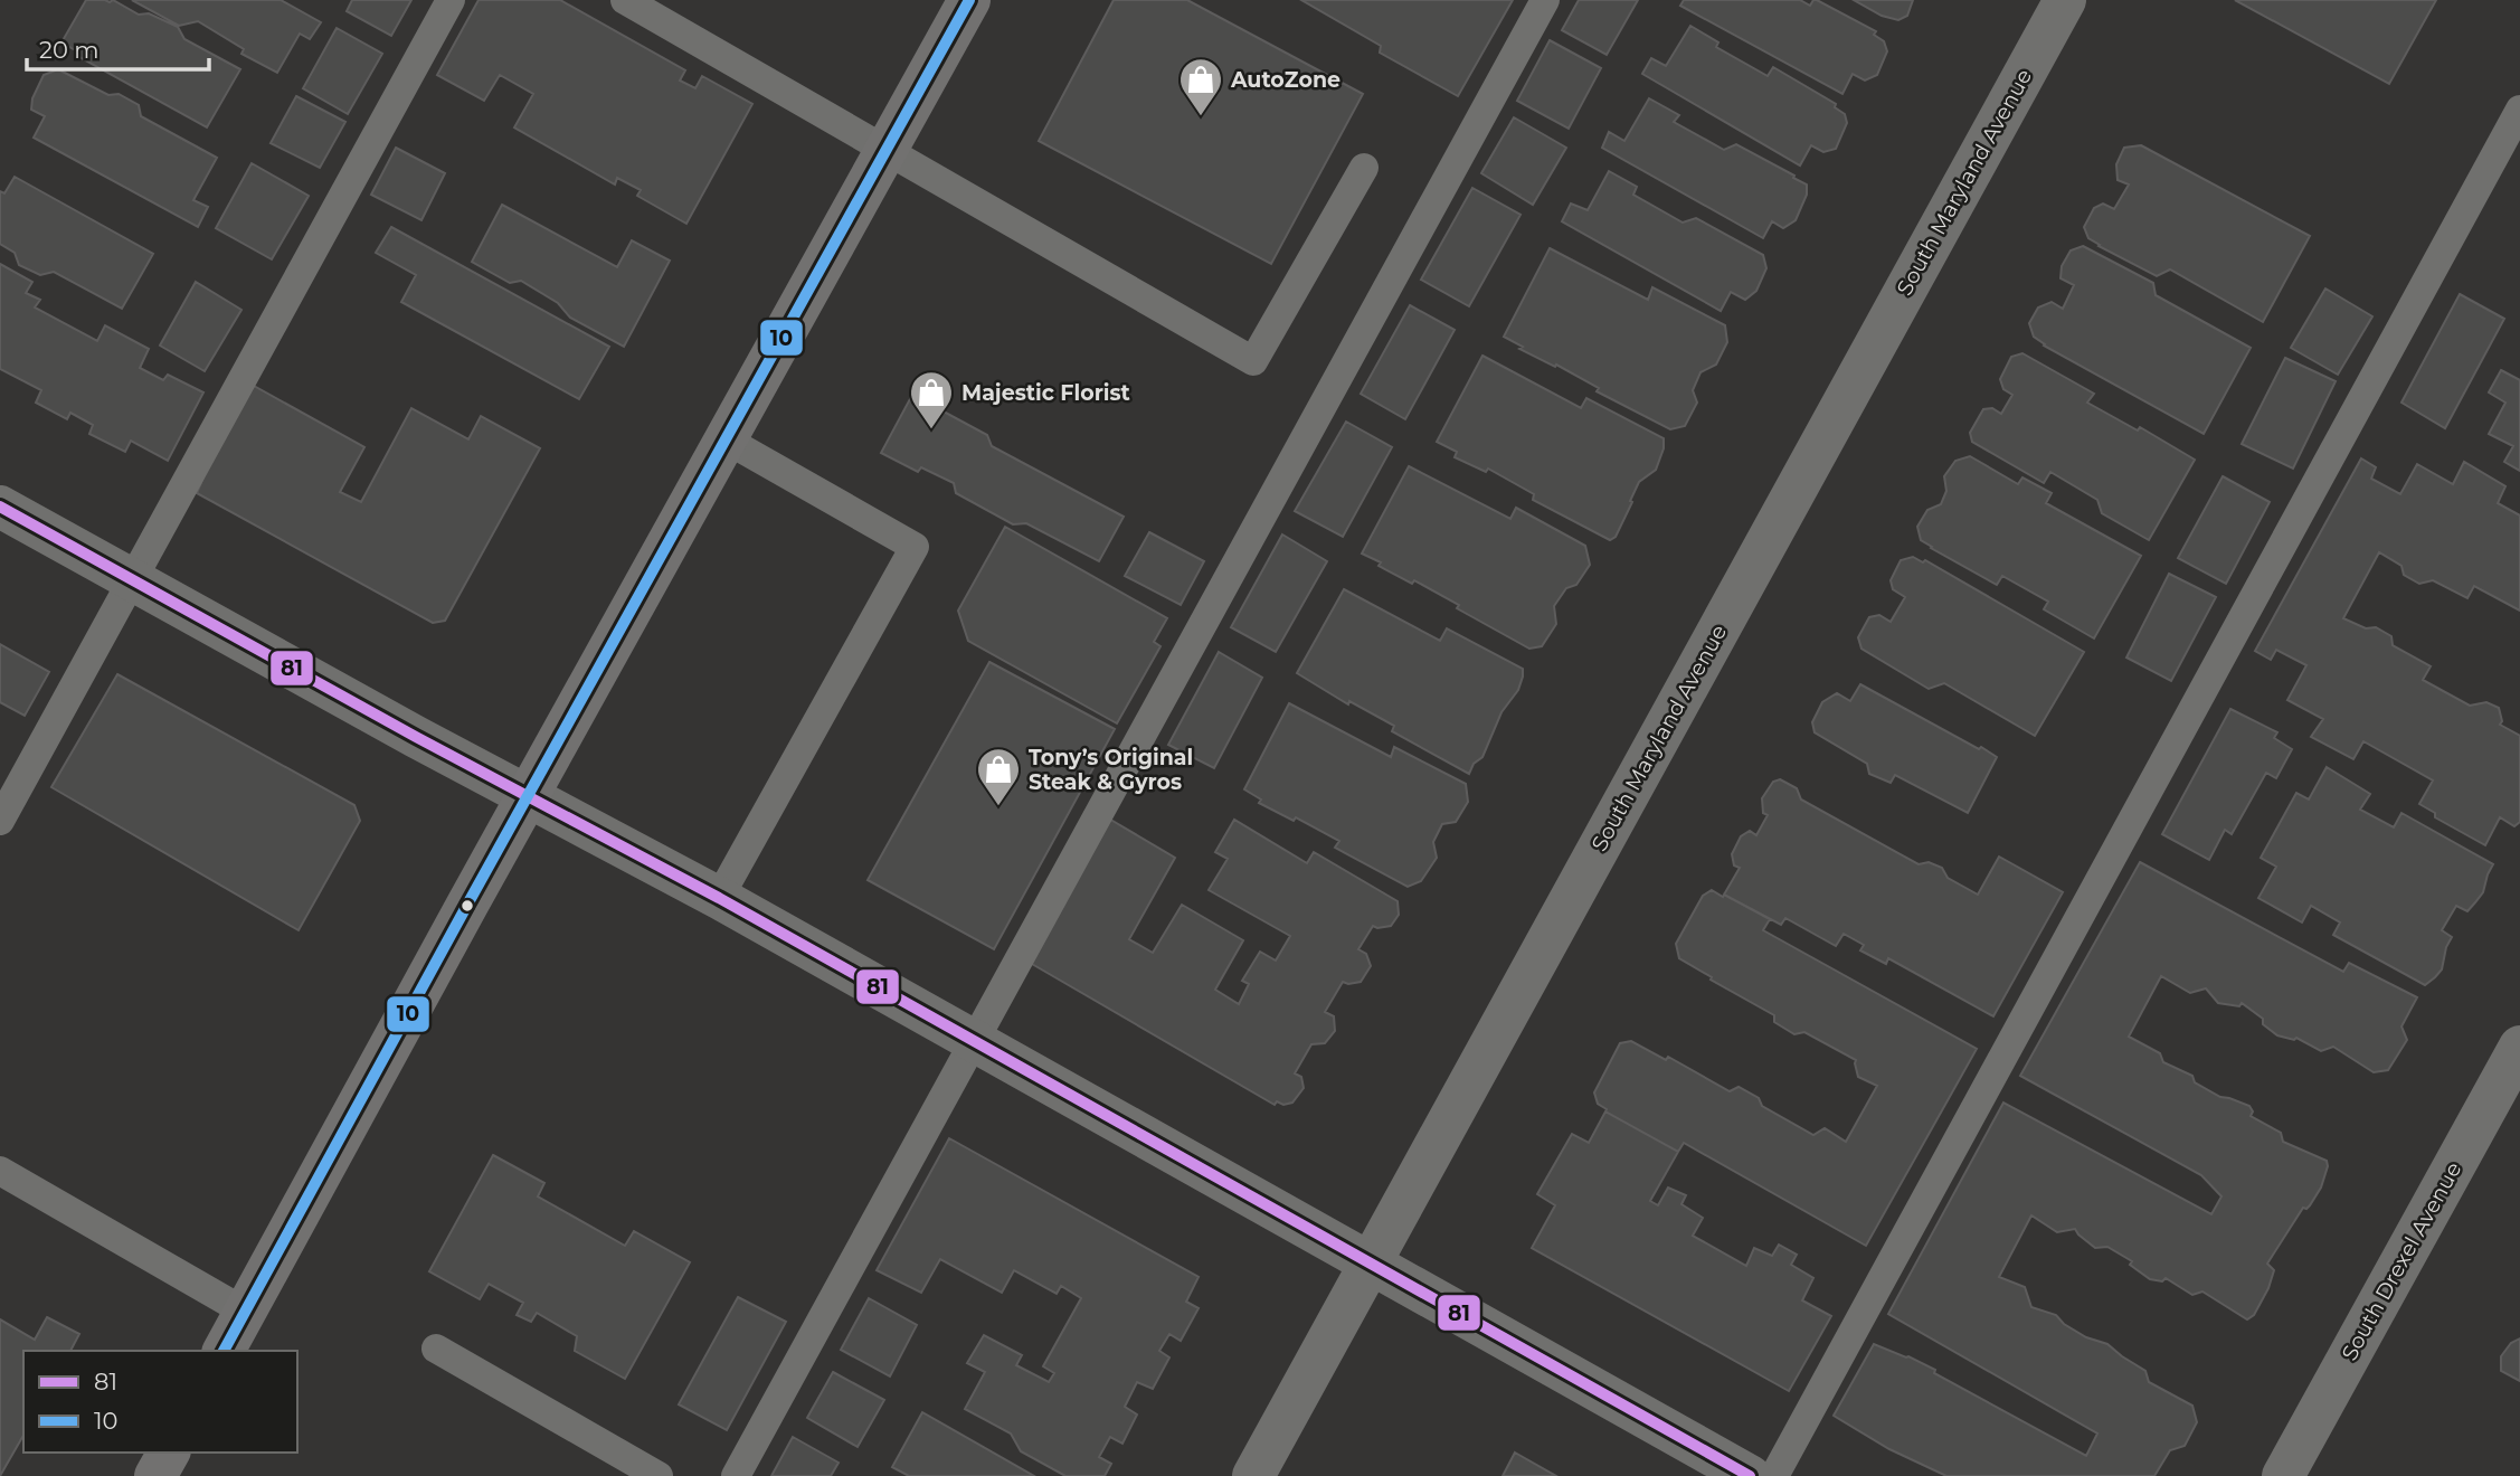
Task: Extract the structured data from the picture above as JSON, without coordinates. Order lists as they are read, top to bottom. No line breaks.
{"streets":{"street":["South Maryland Avenue","South Drexel Avenue"]},"places":{"shop":["AutoZone","Majestic Florist","Tony’s Original Steak & Gyros"]},"lines":["transit line 10","transit line 81"],"legend":["81","10"],"scale_bar":"20 m"}
